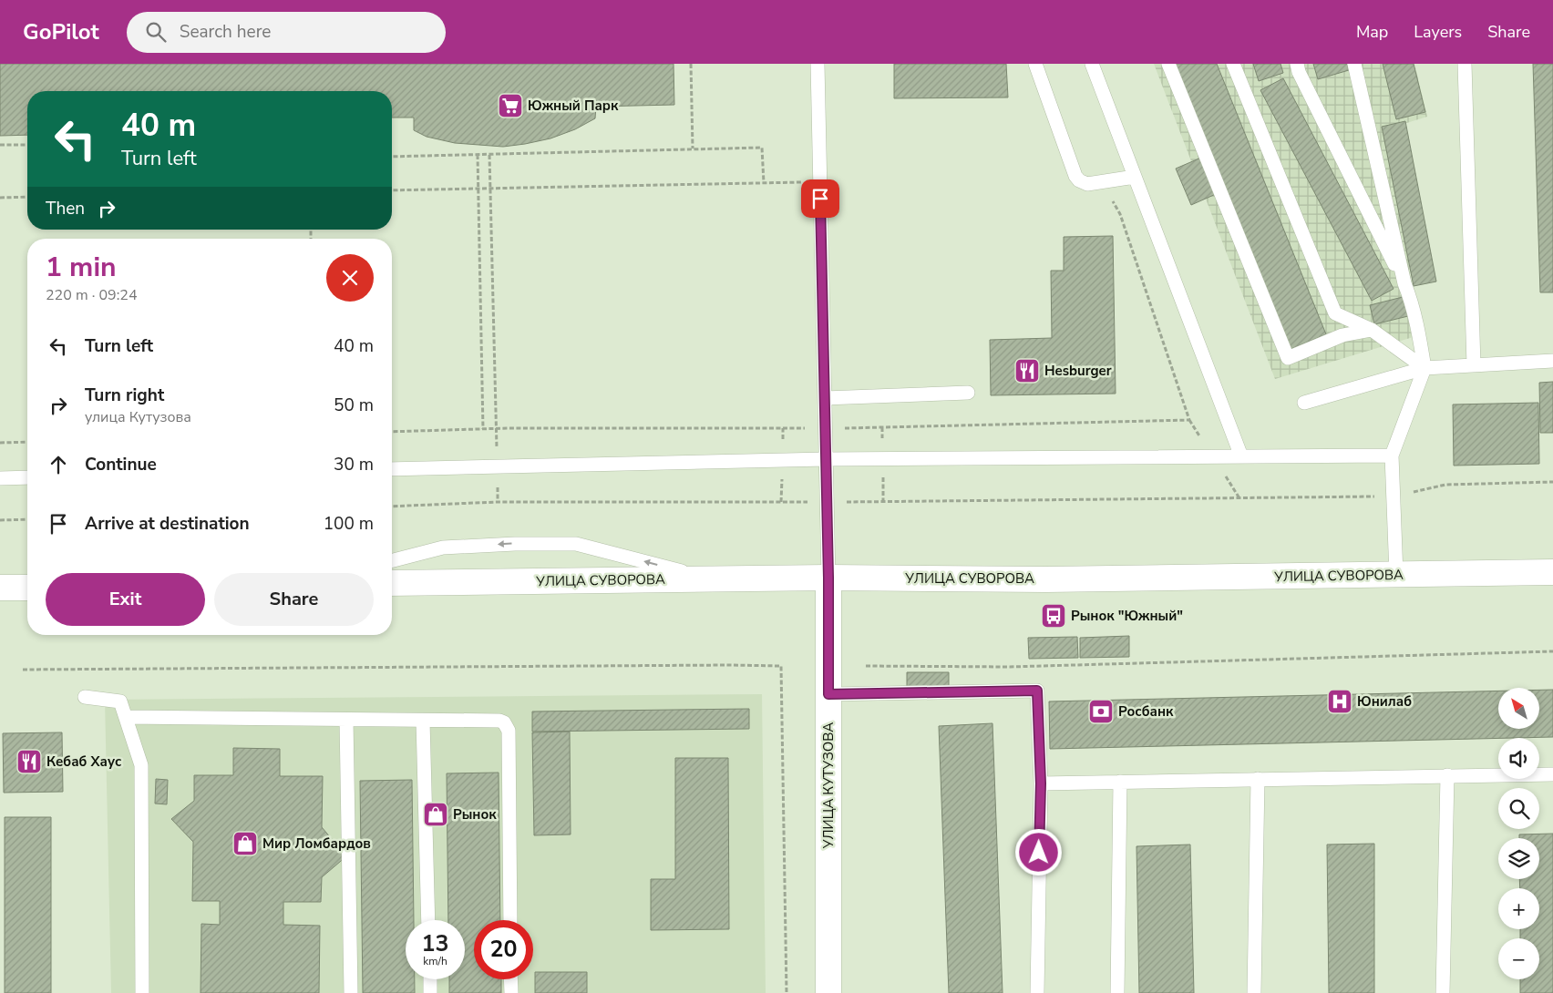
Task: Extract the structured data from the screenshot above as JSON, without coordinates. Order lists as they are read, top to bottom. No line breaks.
{"streets":{"main road":["УЛИЦА СУВОРОВА","УЛИЦА КУТУЗОВА"]},"crossings":[["УЛИЦА СУВОРОВА","УЛИЦА КУТУЗОВА"]],"places":{"supermarket":["Южный Парк"],"restaurant":["Hesburger","Кебаб Хаус"],"bus stop":["Рынок \"Южный\""],"hospital":["Юнилаб"],"bank":["Росбанк"],"shop":["Рынок","Мир Ломбардов"]},"north":"top left","page":{"header":"GoPilot","search":"Search here","nav":["Map","Layers","Share"],"turn":["40 m","Turn left"],"then":"Then","heading":["1 min","220 m · 09:24"],"list":[{"name":"Turn left","value":"40 m"},{"name":"Turn right","note":"улица Кутузова","value":"50 m"},{"name":"Continue","value":"30 m"},{"name":"Arrive at destination","value":"100 m"}],"buttons":["Exit","Share"],"map_buttons":["+","−"],"speed":"13 km/h","limit":"20"}}
